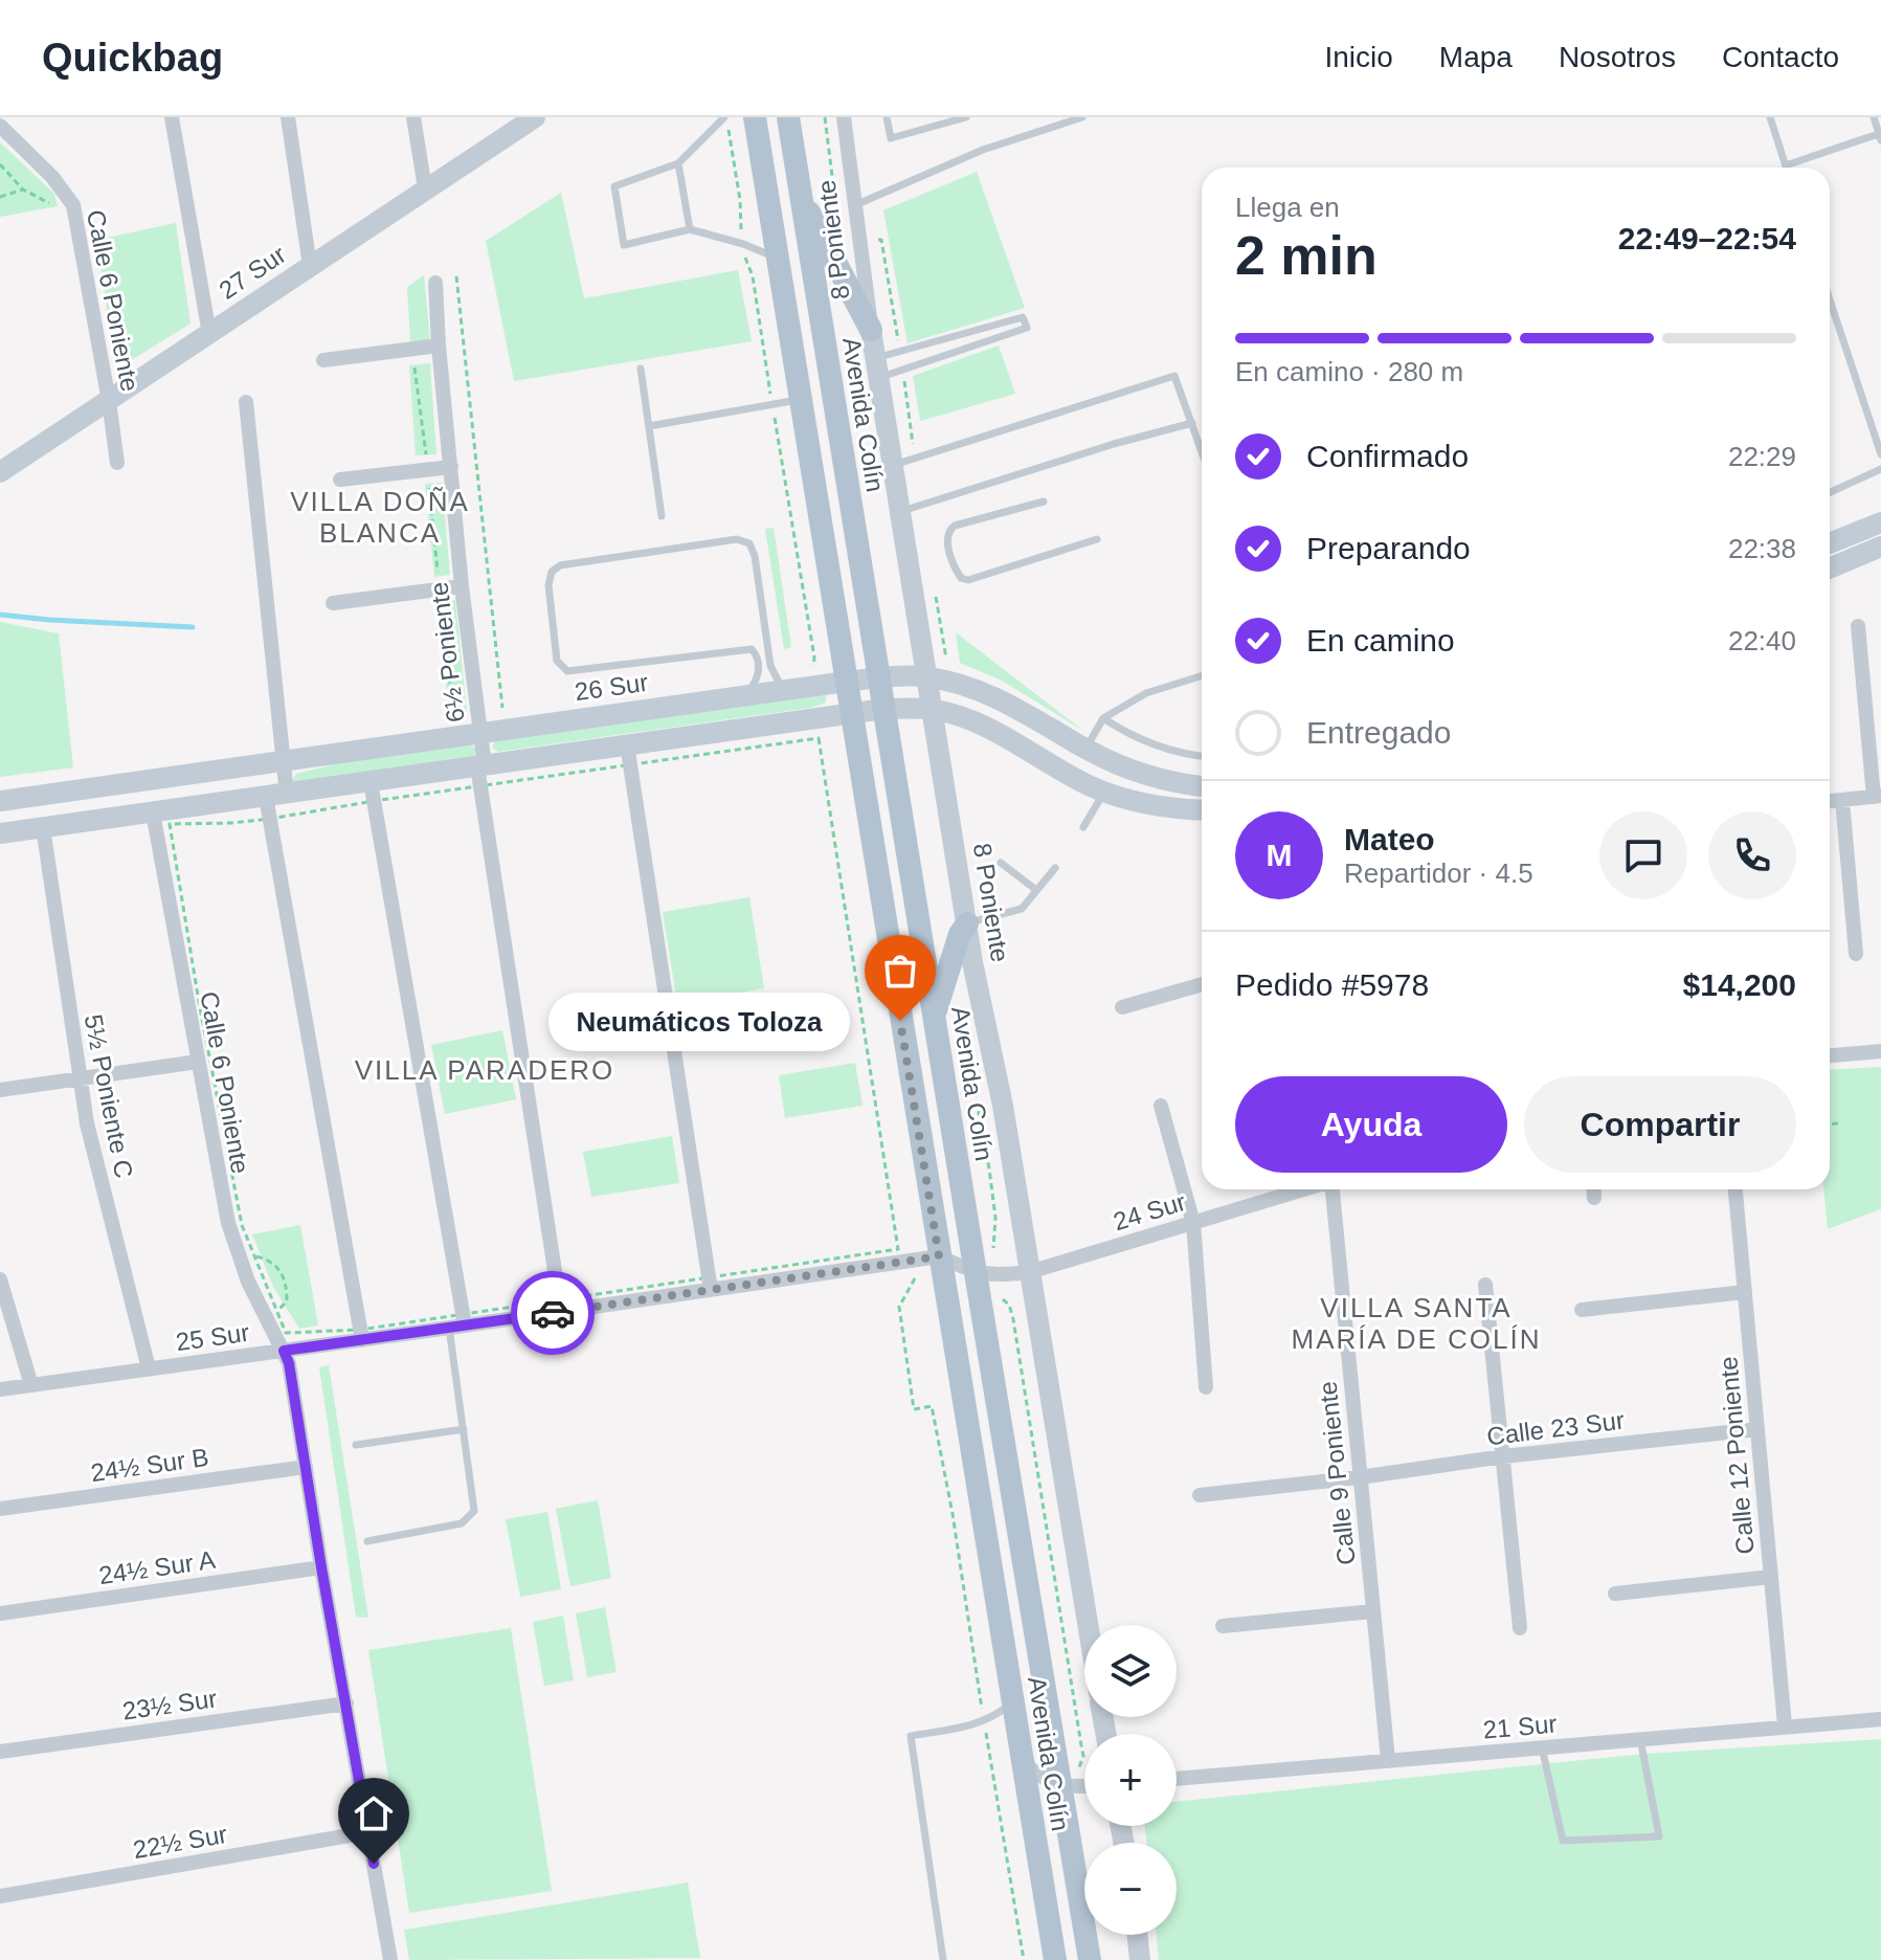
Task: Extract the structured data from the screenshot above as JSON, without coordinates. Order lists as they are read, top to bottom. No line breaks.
{"streets":{"main road":["Avenida Colín"],"street":["8 Poniente","27 Sur","Calle 6 Poniente","6½ Poniente","26 Sur","5½ Poniente C","24 Sur","25 Sur","Calle 23 Sur","Calle 12 Poniente","24½ Sur B","Calle 9 Poniente","24½ Sur A","23½ Sur","21 Sur","22½ Sur"]},"crossings":[["8 Poniente","26 Sur"],["8 Poniente","24 Sur"],["27 Sur","Calle 6 Poniente"],["Calle 6 Poniente","25 Sur"],["Calle 6 Poniente","24½ Sur B"],["Calle 6 Poniente","24½ Sur A"],["Calle 6 Poniente","23½ Sur"],["Calle 6 Poniente","22½ Sur"],["Avenida Colín","26 Sur"],["Avenida Colín","24 Sur"],["Avenida Colín","25 Sur"],["6½ Poniente","26 Sur"],["6½ Poniente","25 Sur"],["5½ Poniente C","25 Sur"],["Calle 23 Sur","Calle 12 Poniente"],["Calle 23 Sur","Calle 9 Poniente"],["Calle 12 Poniente","21 Sur"],["Calle 9 Poniente","21 Sur"]],"districts":["VILLA DOÑA BLANCA","VILLA PARADERO","VILLA SANTA MARÍA DE COLÍN"],"places":["Neumáticos Toloza"],"page":{"header":"Quickbag","nav":["Inicio","Mapa","Nosotros","Contacto"],"heading":["2 min","Llega en","22:49–22:54"],"panel":["Mateo","Repartidor · 4.5","Pedido #5978","$14,200"],"bar":"En camino · 280 m","list":[["Confirmado","22:29"],["Preparando","22:38"],["En camino","22:40"],"Entregado"],"round":"M","bubble":"Neumáticos Toloza","buttons":["Ayuda","Compartir"],"map_buttons":["+","−"]}}
